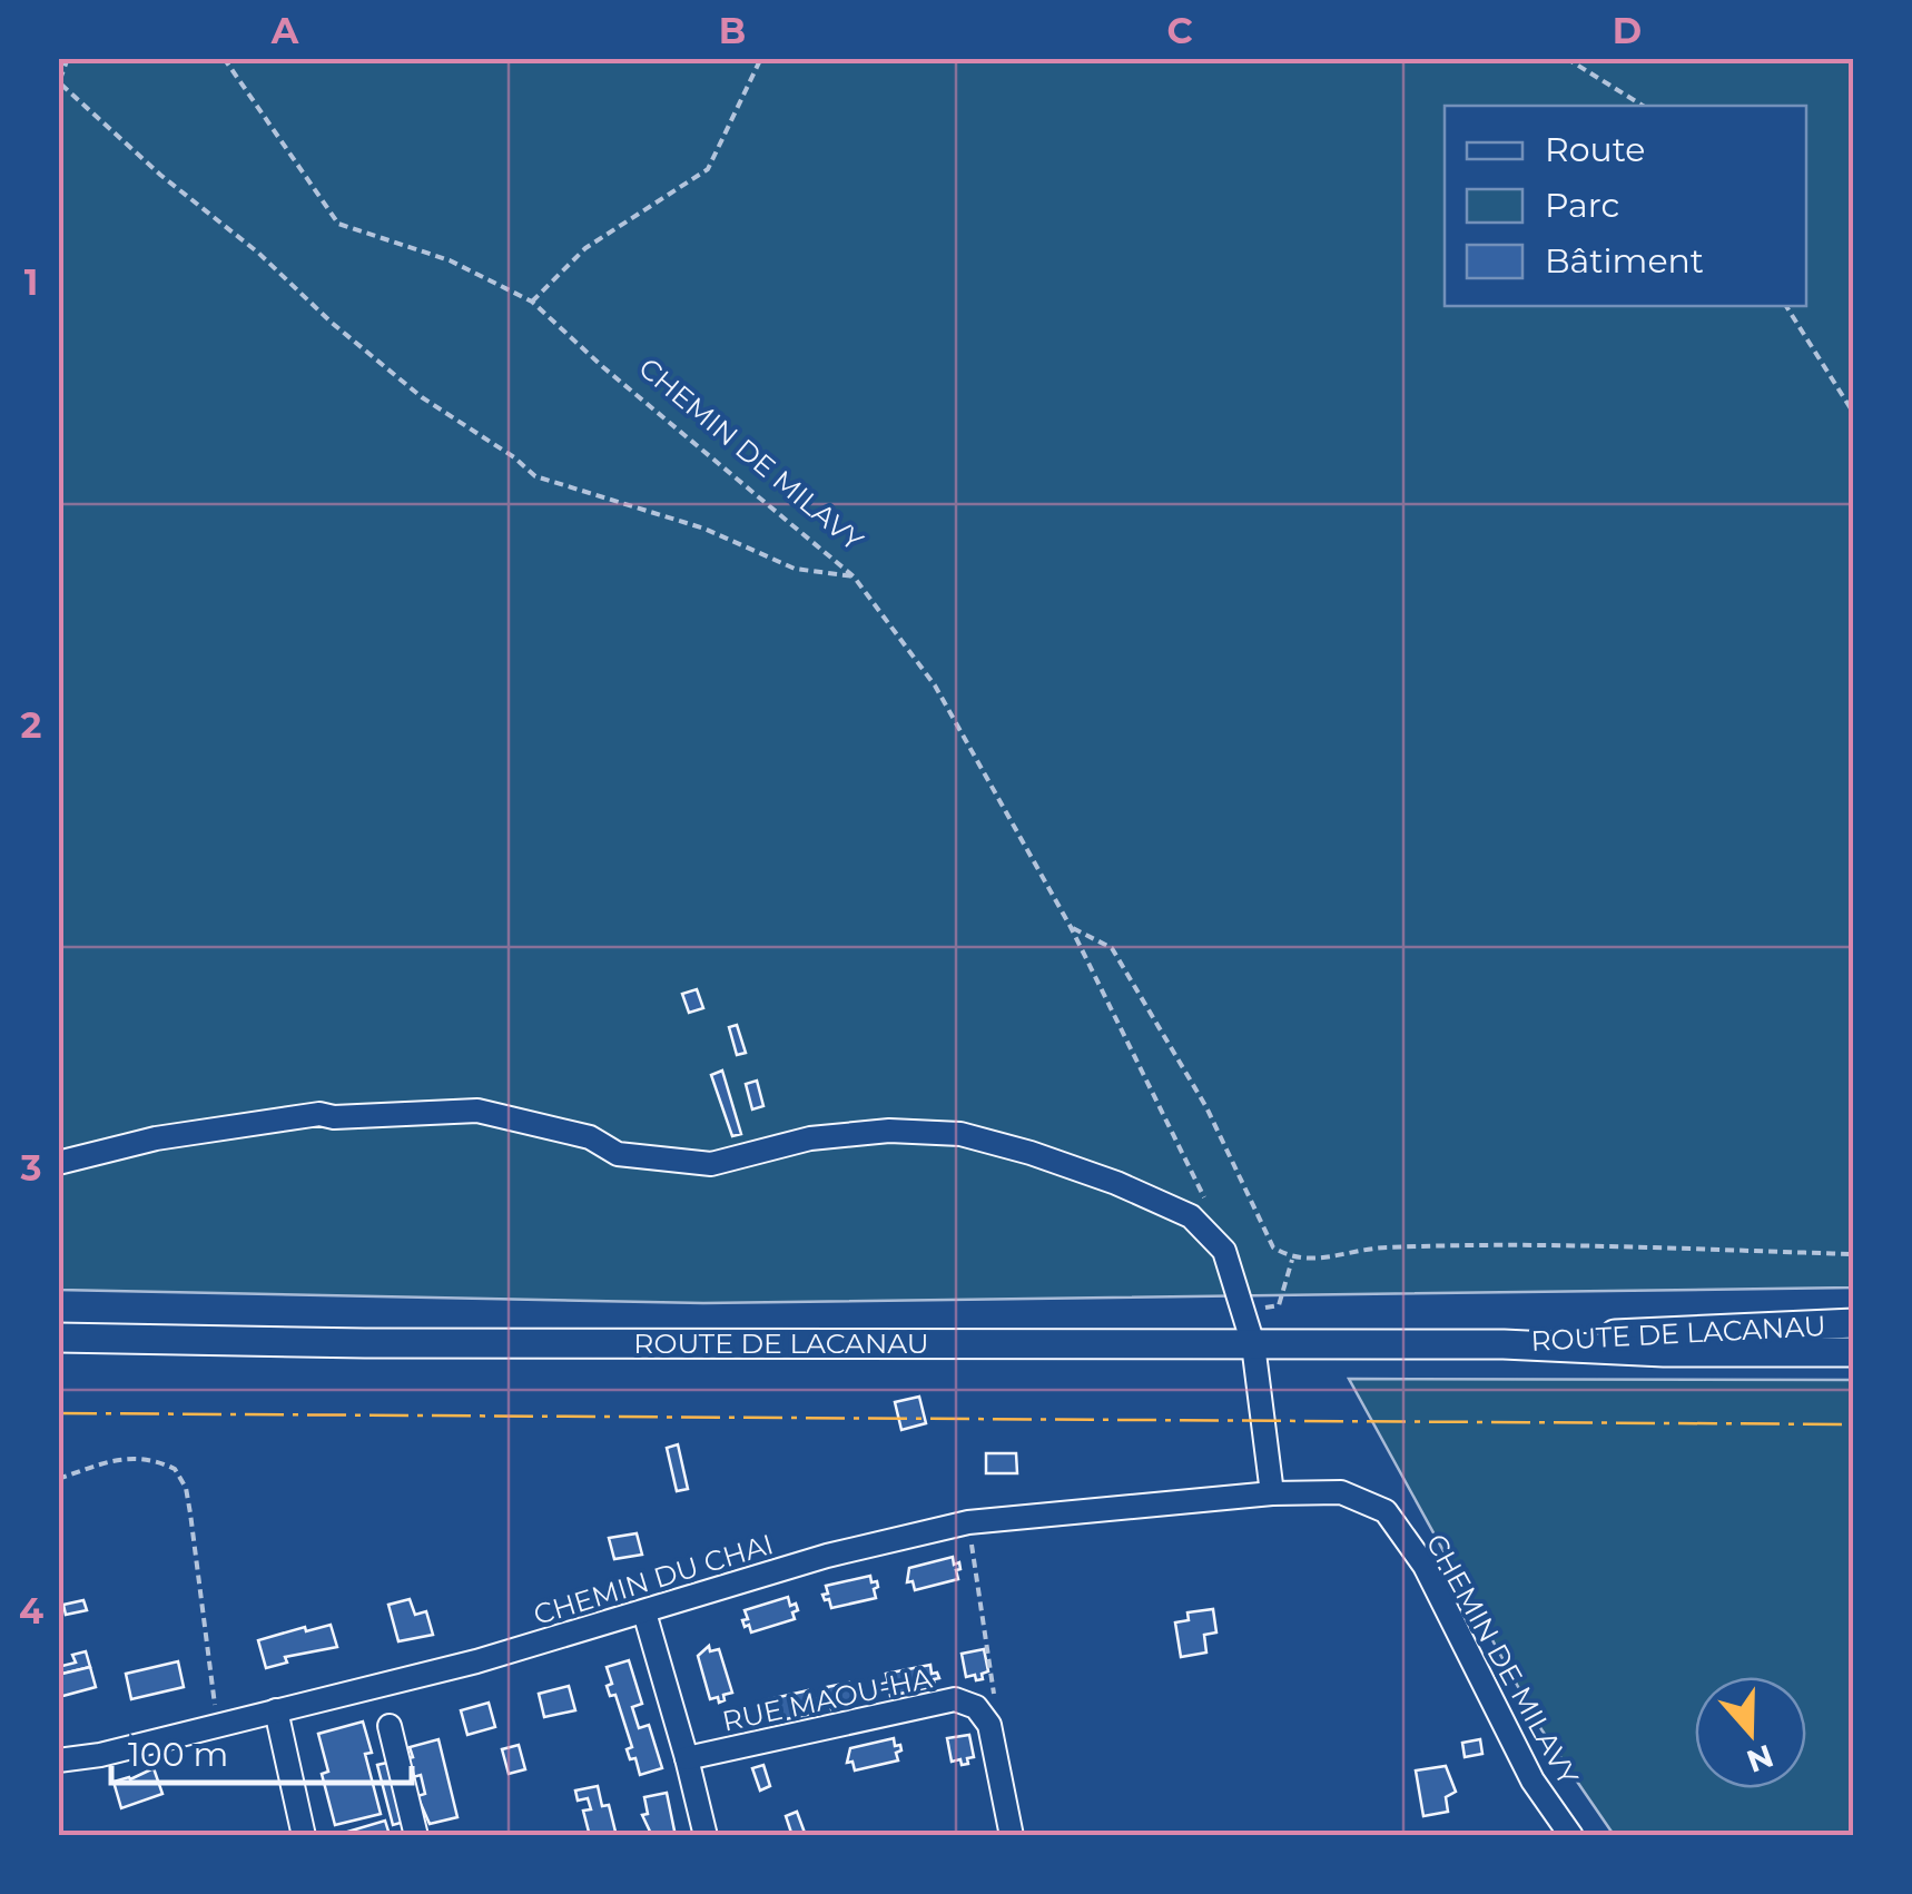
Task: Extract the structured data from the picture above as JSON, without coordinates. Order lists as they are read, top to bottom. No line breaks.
{"streets":{"main road":["ROUTE DE LACANAU"],"street":["CHEMIN DE MILAVY","CHEMIN DU CHAI","RUE MAOU-HA"]},"crossings":[["CHEMIN DE MILAVY","CHEMIN DU CHAI"]],"legend":["Route","Parc","Bâtiment"],"scale_bar":"100 m","north":"bottom","grid":{"columns":["A","B","C","D"],"rows":["1","2","3","4"]}}
